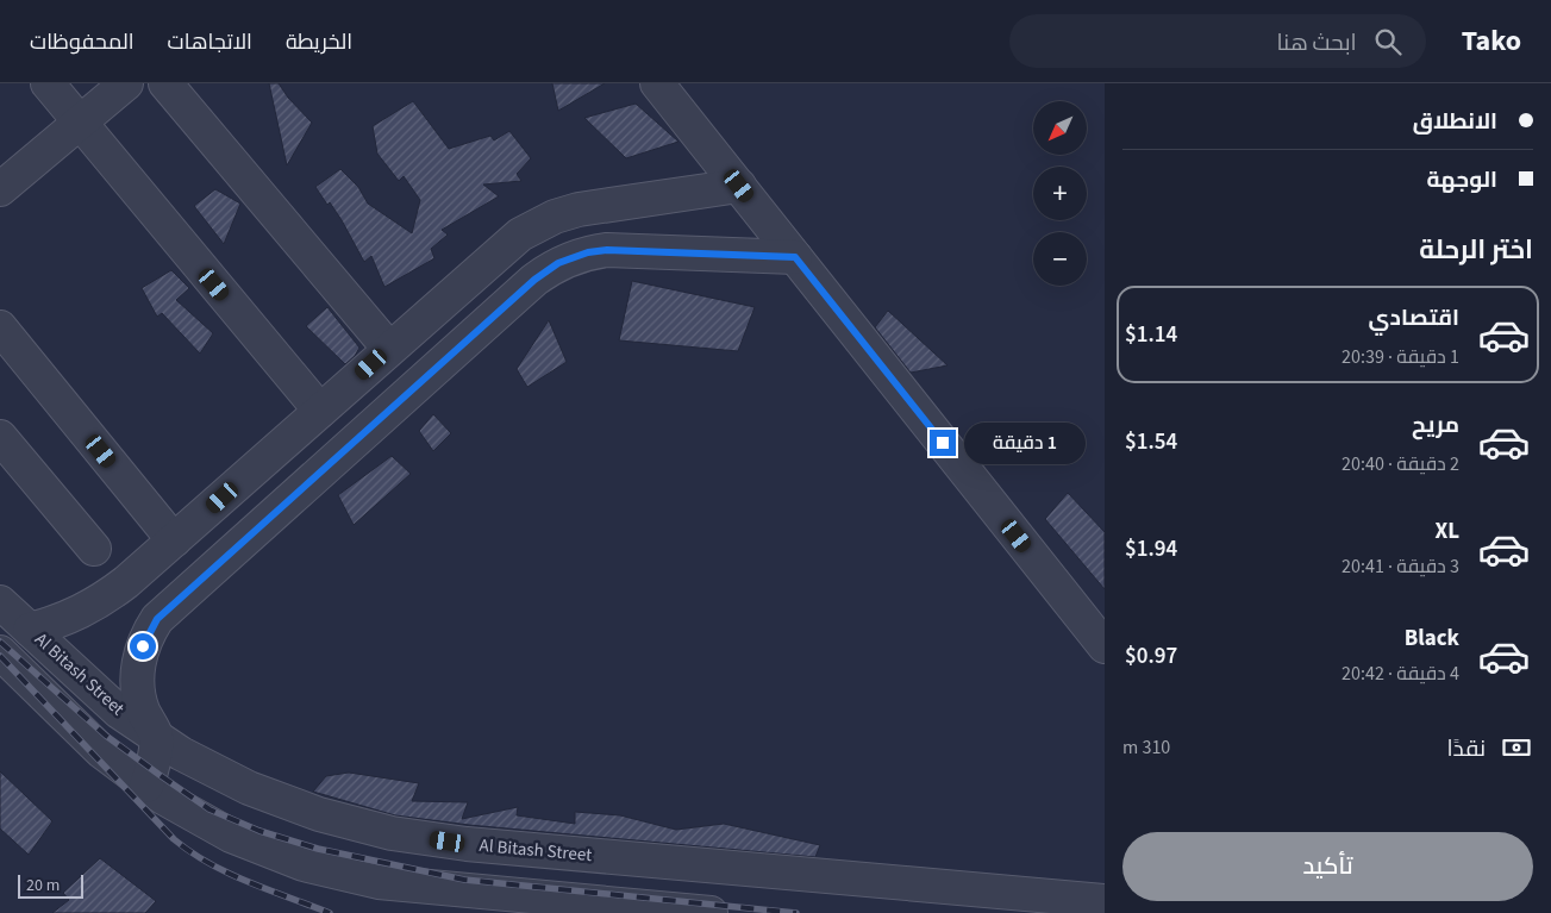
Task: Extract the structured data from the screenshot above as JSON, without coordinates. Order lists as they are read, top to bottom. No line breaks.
{"streets":{"lane":["Al Bitash Street"]},"scale_bar":"20 m","north":"bottom left","page":{"header":"Tako","search":"ابحث هنا","nav":["الخريطة","الاتجاهات","المحفوظات"],"banner":["الانطلاق","الوجهة"],"map_buttons":["+","−"],"heading":"اختر الرحلة","list":[{"name":"اقتصادي","note":"1 دقيقة · 20:39","value":"$1.14"},{"name":"مريح","note":"2 دقيقة · 20:40","value":"$1.54"},{"name":"XL","note":"3 دقيقة · 20:41","value":"$1.94"},{"name":"Black","note":"4 دقيقة · 20:42","value":"$0.97"}],"bubble":"1 دقيقة","pay":["نقدًا","310 m"],"buttons":"تأكيد","scale":"20 m"}}
